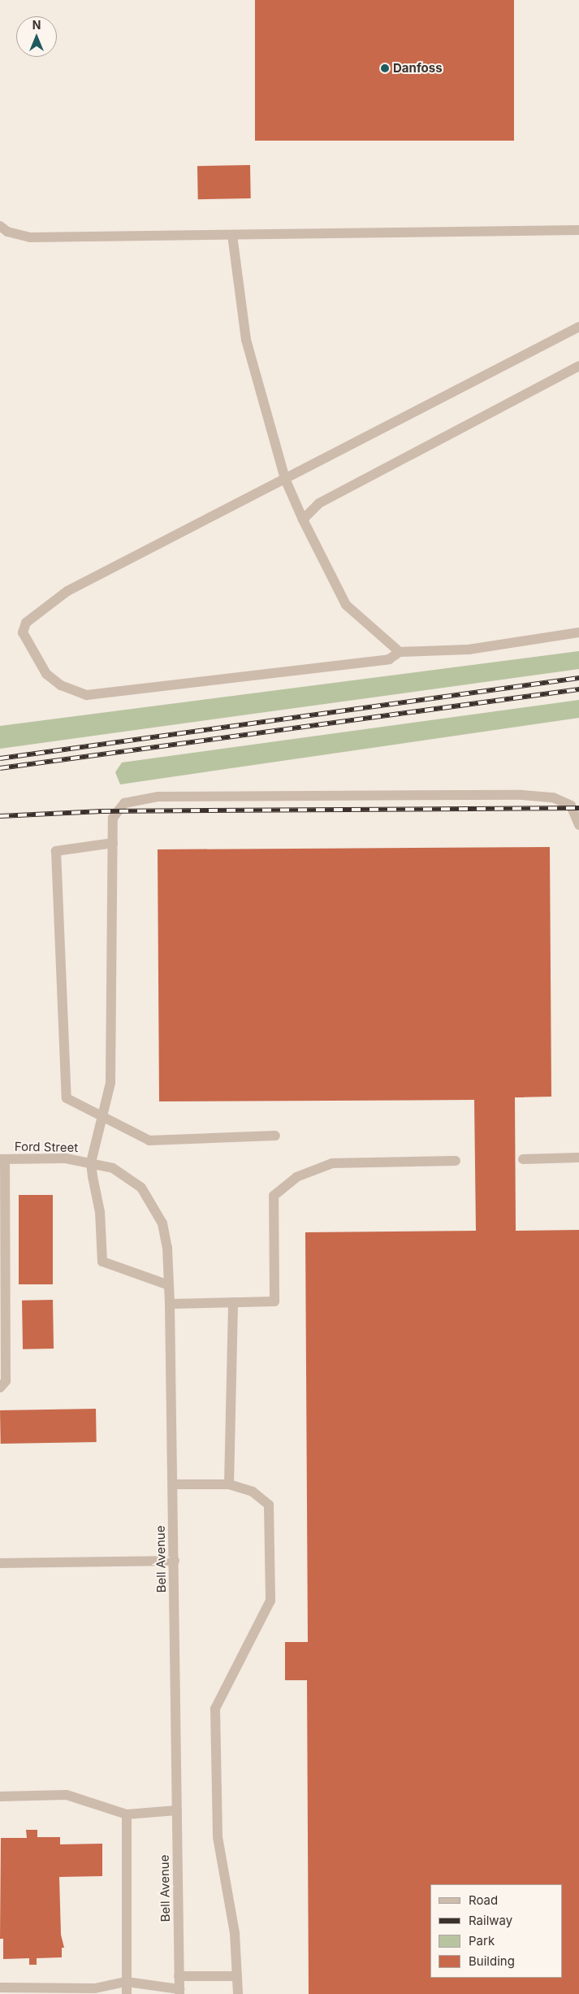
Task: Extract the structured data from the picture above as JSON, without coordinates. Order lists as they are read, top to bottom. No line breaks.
{"streets":{"street":["Ford Street","Bell Avenue"]},"crossings":[["Ford Street","Bell Avenue"]],"places":["Danfoss"],"legend":["Road","Railway","Park","Building"],"north":"top"}
